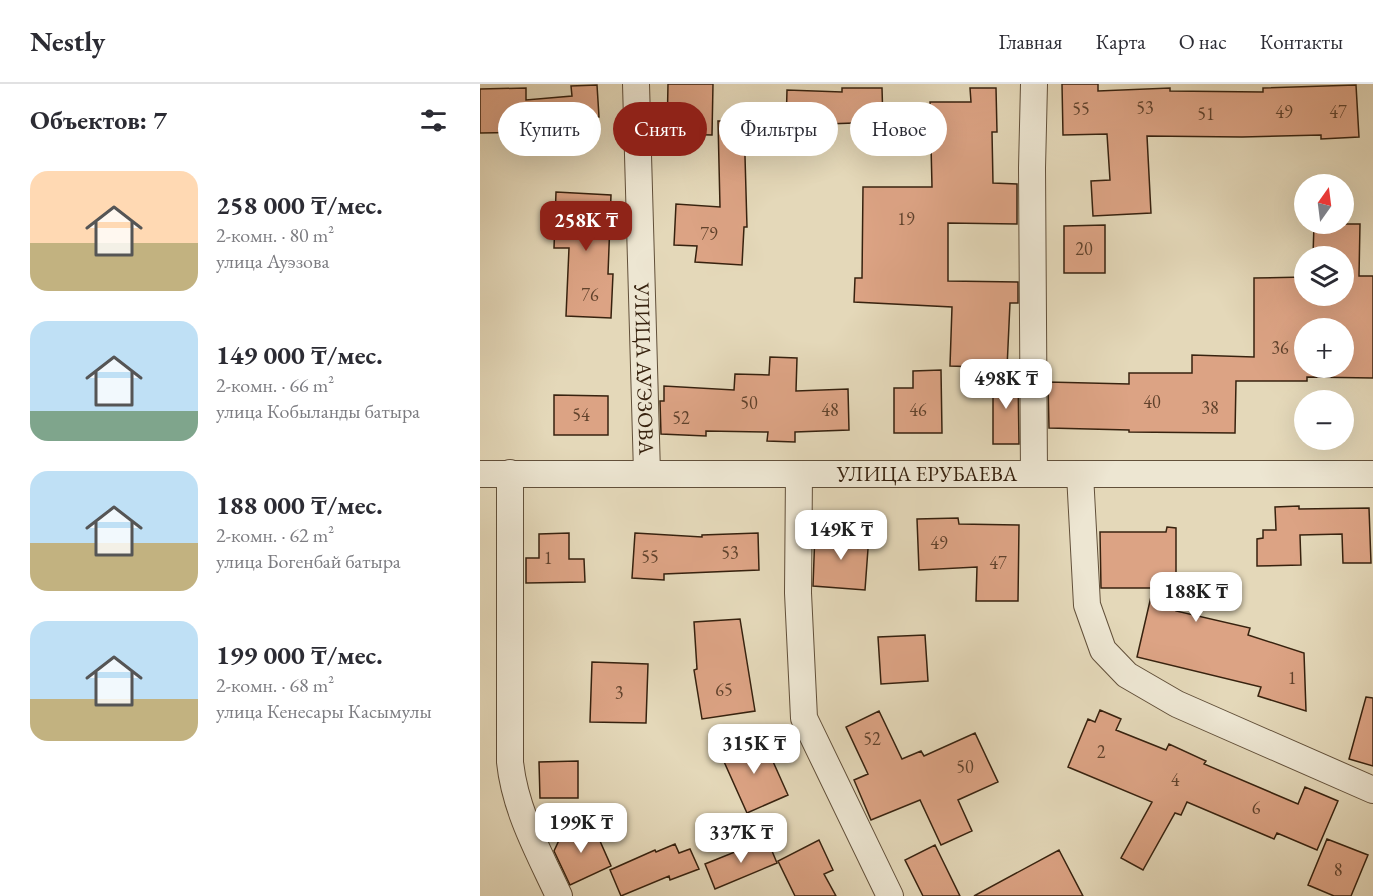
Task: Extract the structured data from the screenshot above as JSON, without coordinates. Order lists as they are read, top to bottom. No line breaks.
{"streets":{"street":["УЛИЦА АУЭЗОВА","УЛИЦА ЕРУБАЕВА"]},"crossings":[["УЛИЦА АУЭЗОВА","УЛИЦА ЕРУБАЕВА"]],"house_numbers":["53","55","49","47","51","19","79","20","76","36","40","50","38","48","46","54","52","49","53","55","1","47","1","65","3","52","2","50","4","6","8"],"north":"top","page":{"header":"Nestly","nav":["Главная","Карта","О нас","Контакты"],"heading":"Объектов: 7","chip":["Купить","Снять","Фильтры","Новое"],"list":[{"name":"258 000 ₸/мес.","note":"2-комн. · 80 m² · улица Ауэзова"},{"name":"149 000 ₸/мес.","note":"2-комн. · 66 m² · улица Кобыланды батыра"},{"name":"188 000 ₸/мес.","note":"2-комн. · 62 m² · улица Богенбай батыра"},{"name":"199 000 ₸/мес.","note":"2-комн. · 68 m² · улица Кенесары Касымулы"}],"map_buttons":["+","−"],"price":["258K ₸","498K ₸","149K ₸","188K ₸","315K ₸","199K ₸","337K ₸"]}}
